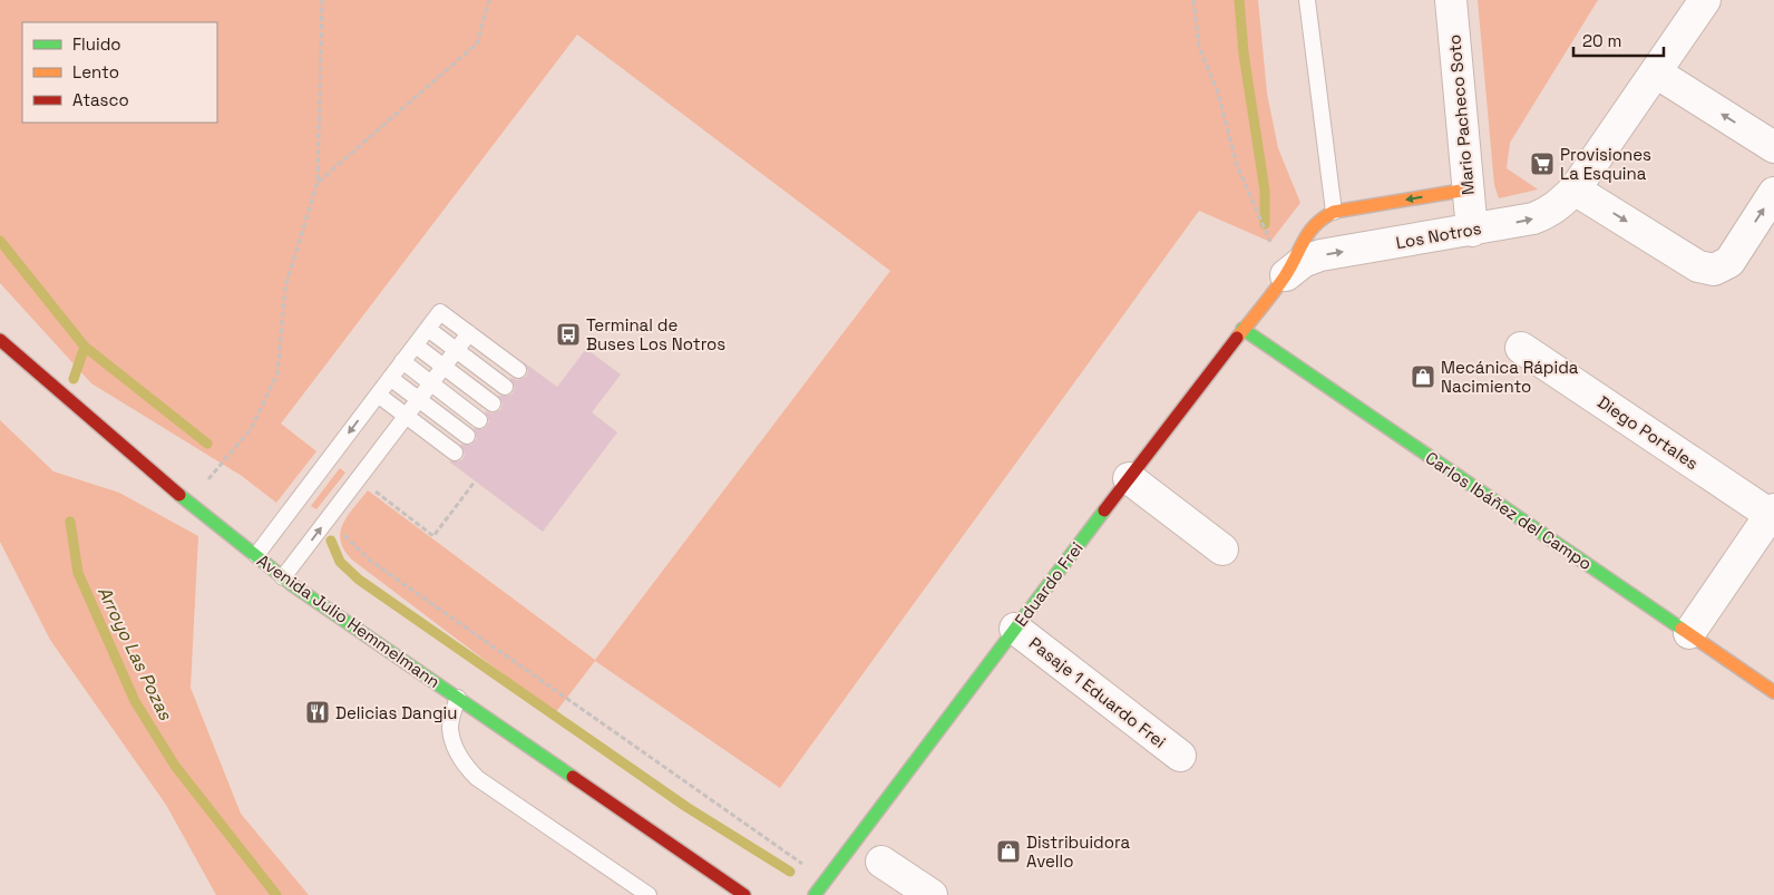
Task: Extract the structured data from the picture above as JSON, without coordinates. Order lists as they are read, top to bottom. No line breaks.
{"streets":{"main road":["Carlos Ibáñez del Campo","Eduardo Frei","Avenida Julio Hemmelmann"],"street":["Mario Pacheco Soto","Los Notros","Diego Portales","Pasaje 1 Eduardo Frei"]},"crossings":[["Mario Pacheco Soto","Los Notros"],["Los Notros","Eduardo Frei"],["Carlos Ibáñez del Campo","Eduardo Frei"],["Eduardo Frei","Pasaje 1 Eduardo Frei"]],"one_way":["Los Notros"],"water":["Arroyo Las Pozas"],"places":{"supermarket":["Provisiones La Esquina"],"bus stop":["Terminal de Buses Los Notros"],"shop":["Mecánica Rápida Nacimiento","Distribuidora Avello"],"restaurant":["Delicias Dangiu"]},"legend":["Fluido","Lento","Atasco"],"scale_bar":"20 m"}
